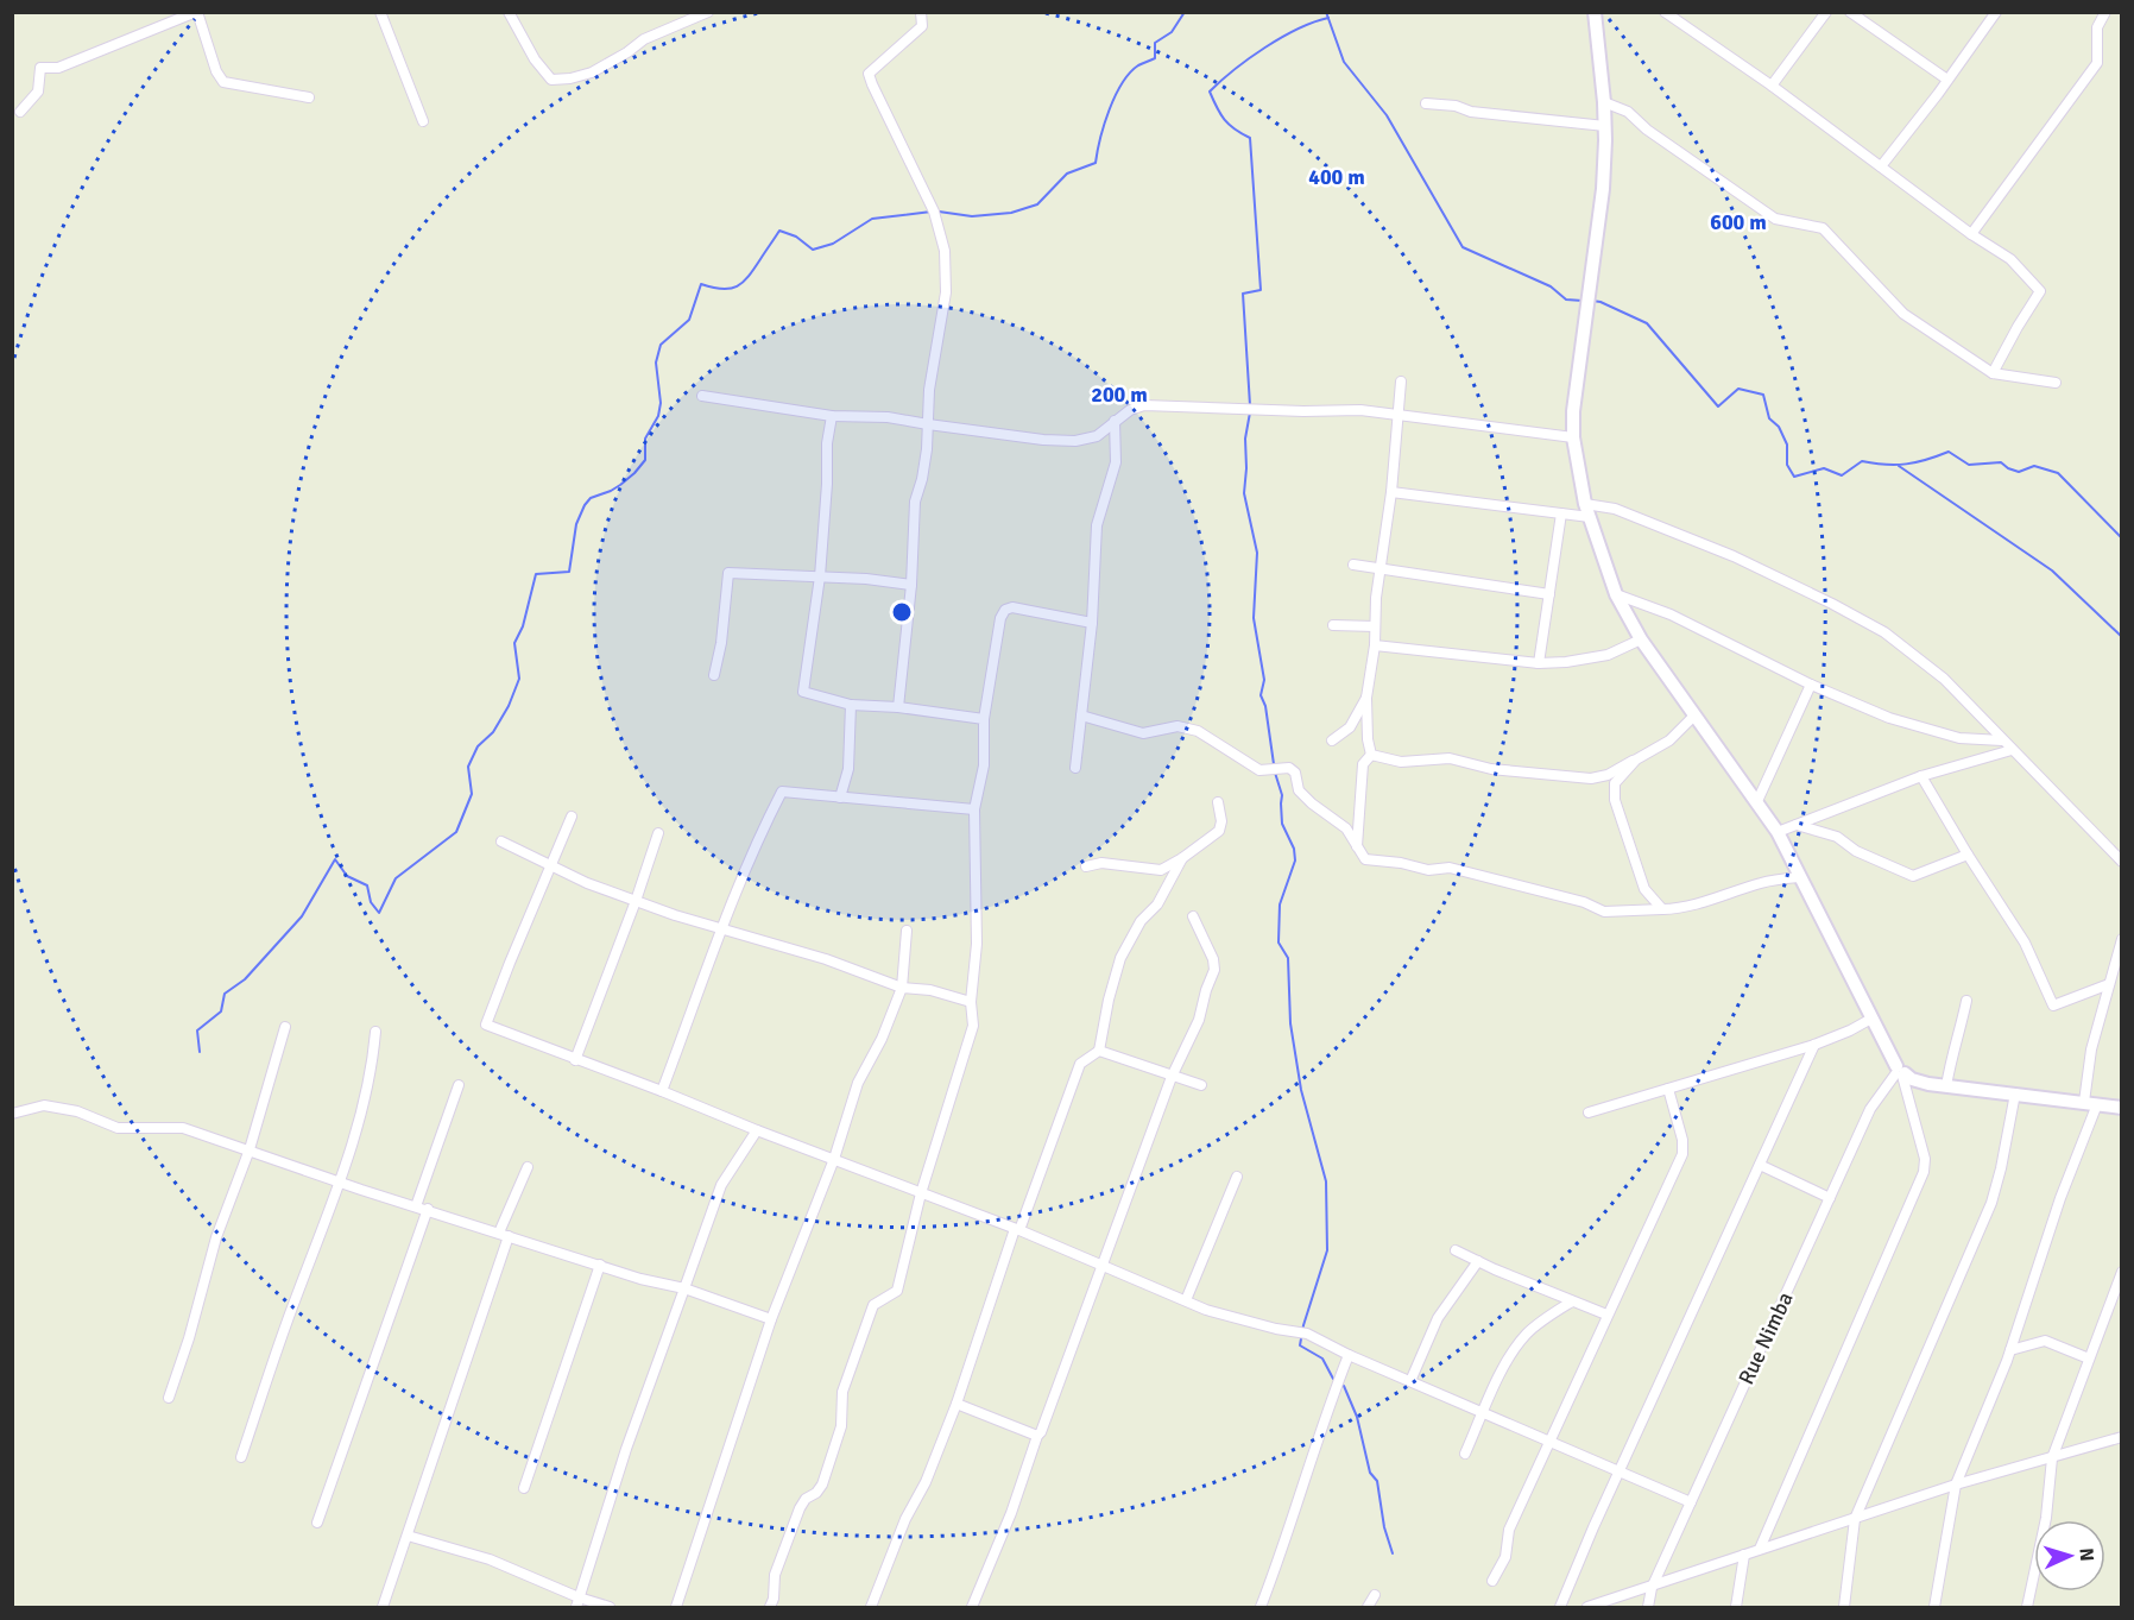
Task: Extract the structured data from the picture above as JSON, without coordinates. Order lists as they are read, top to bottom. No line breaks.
{"streets":{"street":["Rue Nimba"]},"north":"right","rings":["400 m","600 m","200 m"]}
